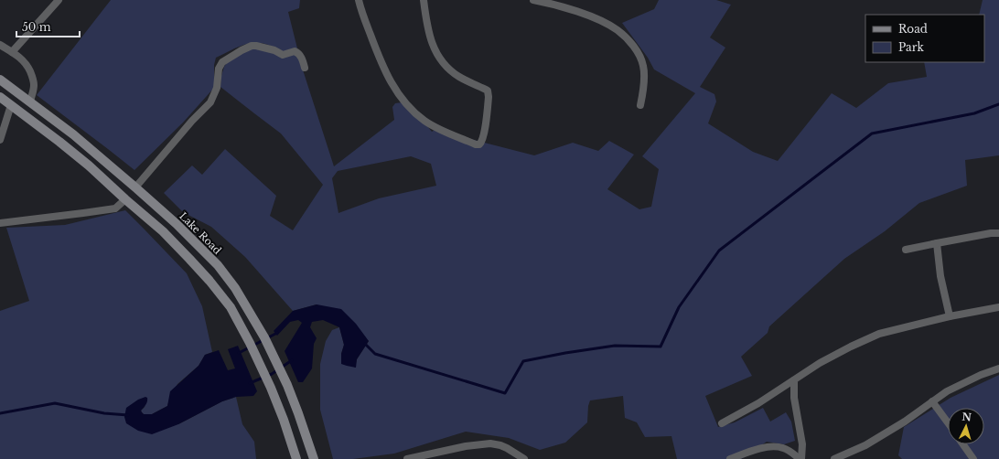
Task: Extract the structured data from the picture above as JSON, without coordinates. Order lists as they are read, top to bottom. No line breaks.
{"streets":{"main road":["Lake Road"]},"legend":["Road","Park"],"scale_bar":"50 m","north":"top"}
